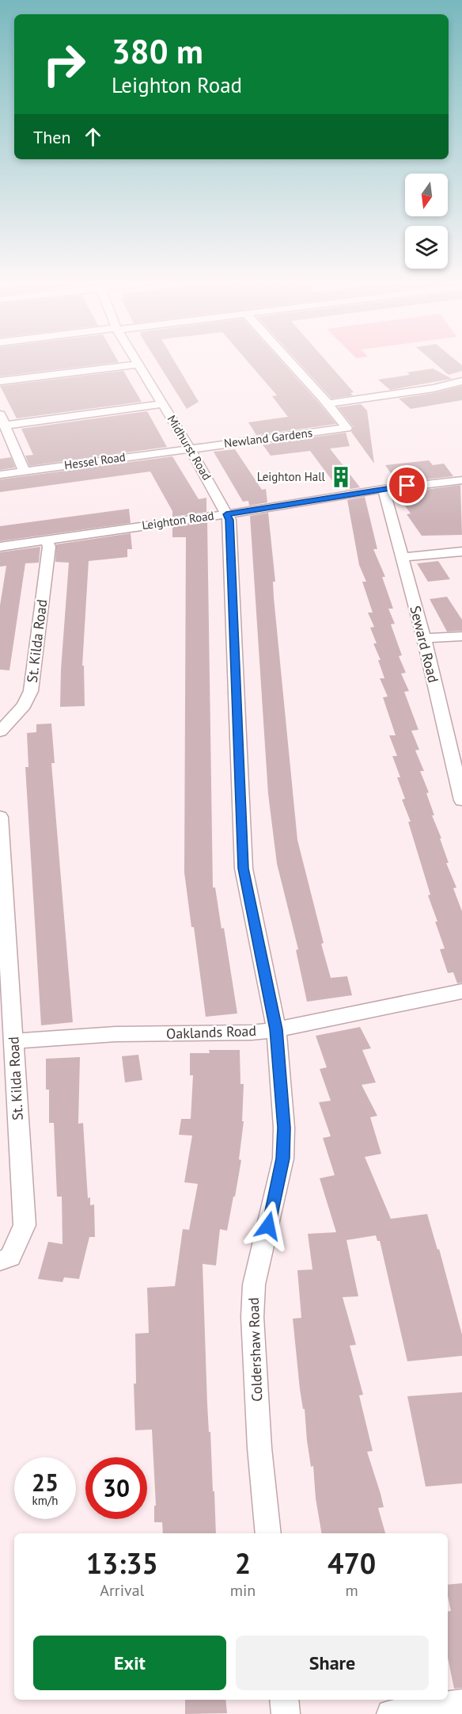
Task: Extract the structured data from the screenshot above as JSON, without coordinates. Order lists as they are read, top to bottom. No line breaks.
{"streets":{"street":["Newland Gardens","Midhurst Road","Hessel Road","Leighton Road","St. Kilda Road","Seward Road","Oaklands Road","Coldershaw Road"]},"crossings":[["Newland Gardens","Midhurst Road"],["Newland Gardens","Hessel Road"],["Midhurst Road","Hessel Road"],["Midhurst Road","Leighton Road"],["Midhurst Road","Coldershaw Road"],["Leighton Road","St. Kilda Road"],["Leighton Road","Seward Road"],["Leighton Road","Coldershaw Road"],["St. Kilda Road","Oaklands Road"],["Oaklands Road","Coldershaw Road"]],"places":{"building":["Leighton Hall"]},"north":"bottom","page":{"turn":["380 m","Leighton Road"],"then":"Then","speed":"25 km/h","limit":"30","eta":["13:35","Arrival","2","min","470","m"],"buttons":["Exit","Share"]}}
